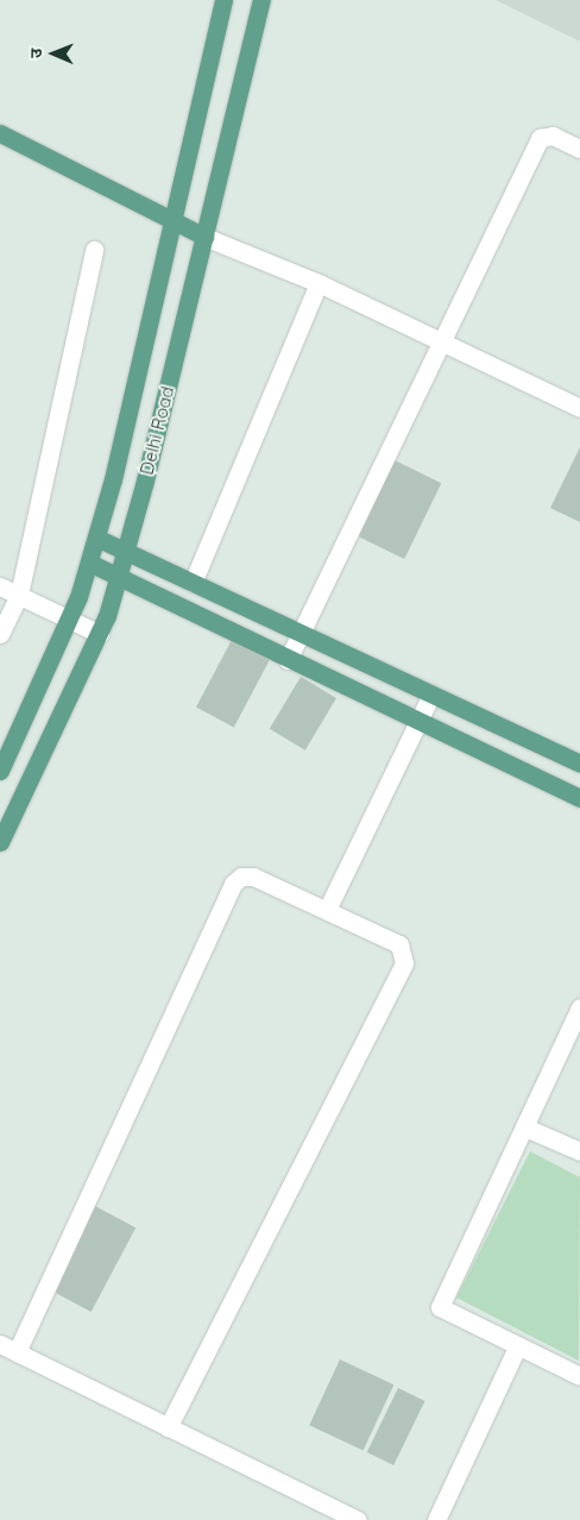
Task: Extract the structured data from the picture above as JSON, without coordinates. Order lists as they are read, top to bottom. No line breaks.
{"streets":{"main road":["Delhi Road"]},"north":"left"}
